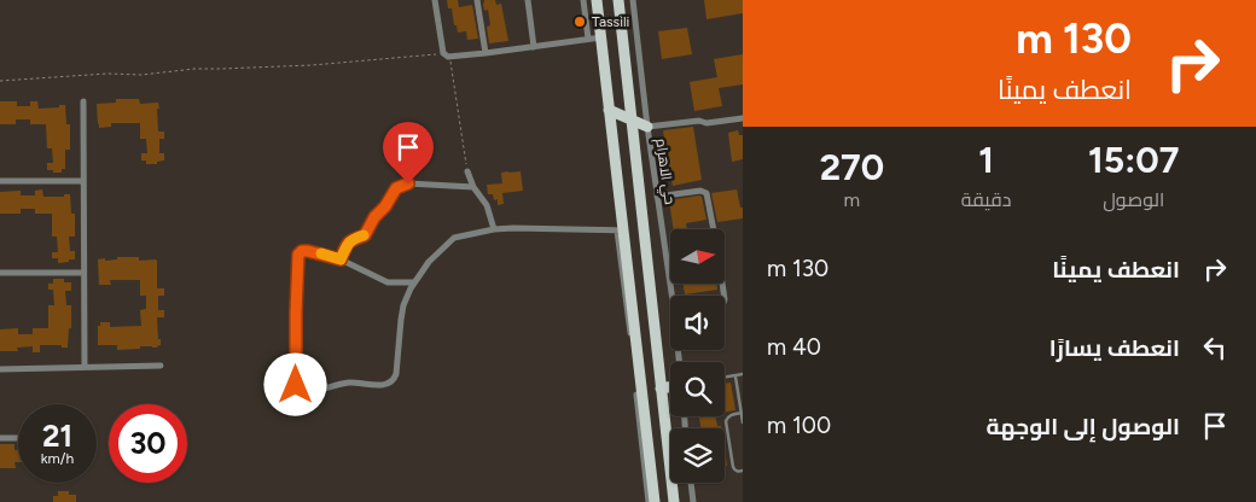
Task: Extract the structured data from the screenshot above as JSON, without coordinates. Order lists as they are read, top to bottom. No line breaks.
{"streets":{"street":["حي الاهرام"]},"places":["Tassili"],"north":"right","page":{"turn":["130 m","انعطف يمينًا"],"eta":["15:07","الوصول","1","دقيقة","270","m"],"list":[{"name":"انعطف يمينًا","value":"130 m"},{"name":"انعطف يسارًا","value":"40 m"},{"name":"الوصول إلى الوجهة","value":"100 m"}],"speed":"21 km/h","limit":"30"}}
